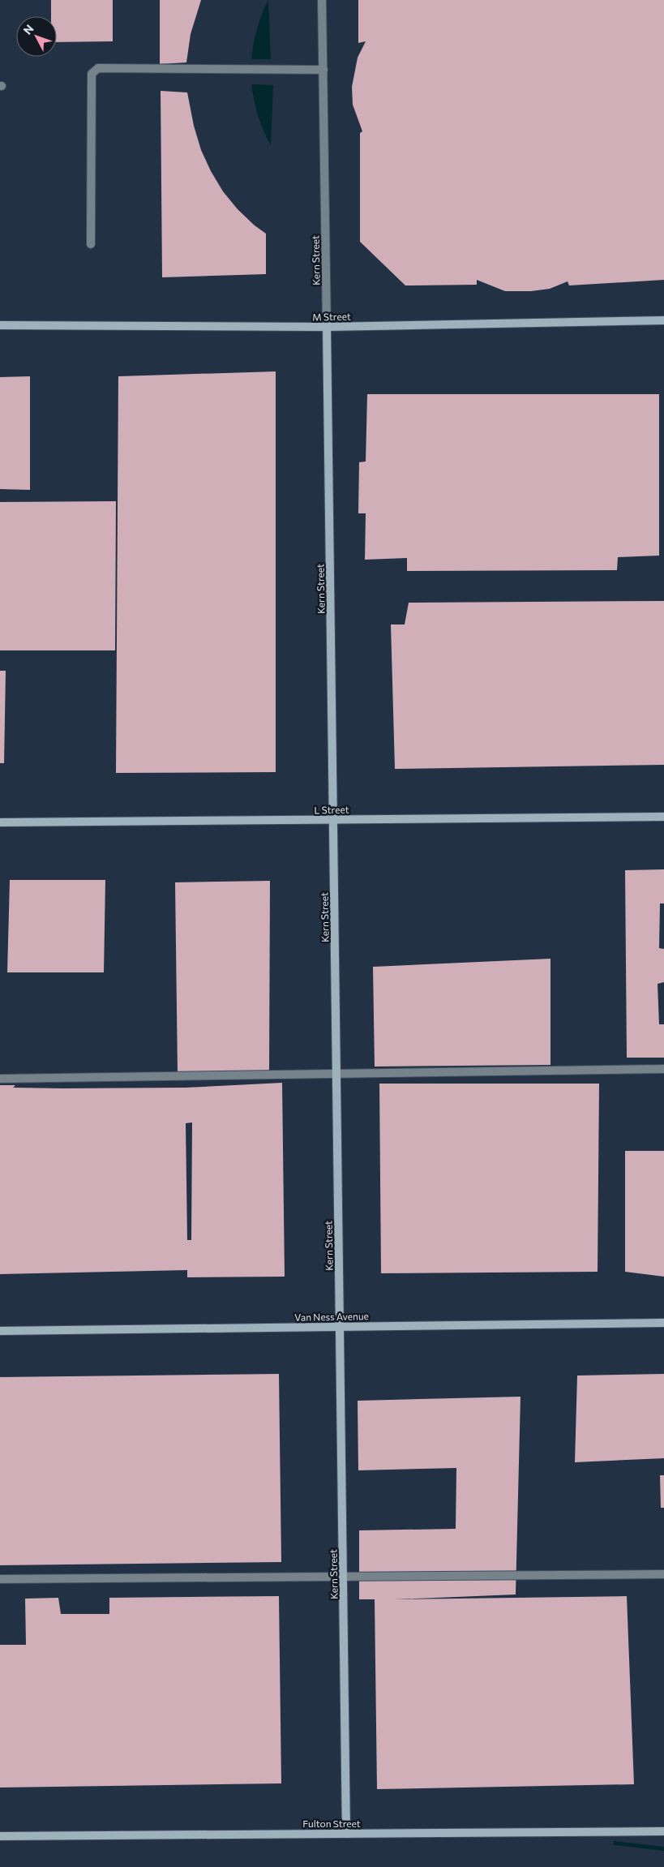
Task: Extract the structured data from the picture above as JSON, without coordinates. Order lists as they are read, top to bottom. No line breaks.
{"streets":{"street":["Kern Street","M Street","L Street","Van Ness Avenue","Fulton Street"]},"crossings":[["Kern Street","M Street"],["Kern Street","L Street"],["Kern Street","Van Ness Avenue"],["Kern Street","Fulton Street"]],"north":"top left"}
